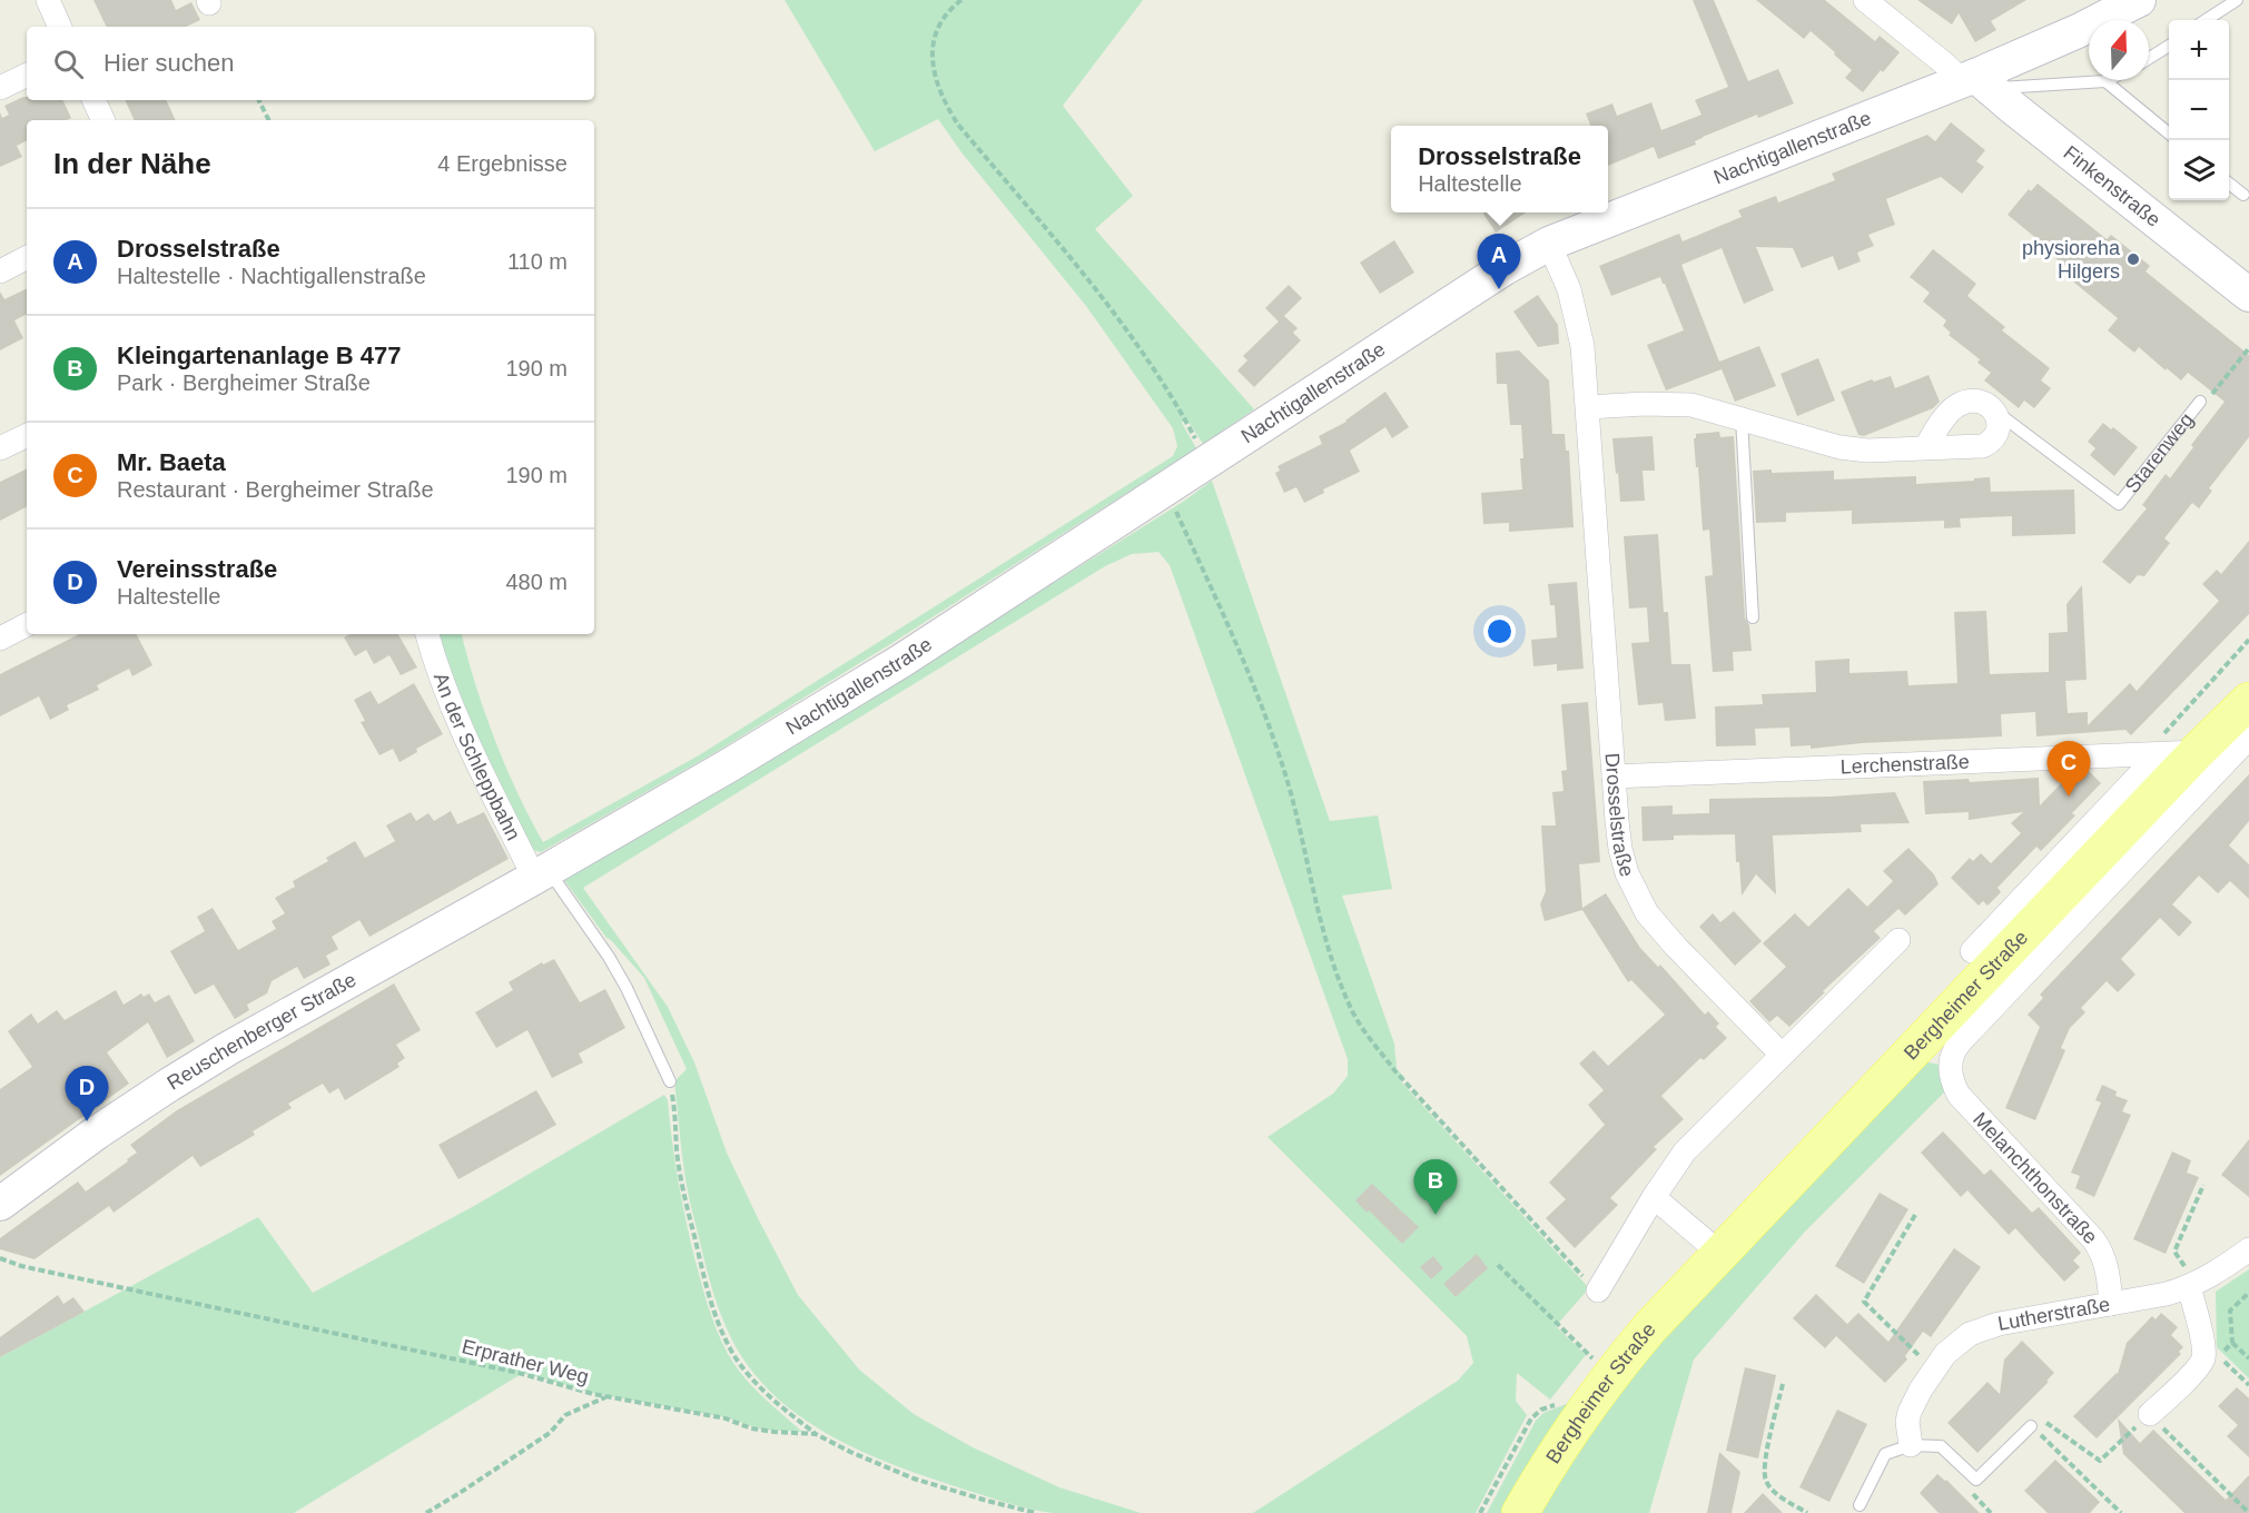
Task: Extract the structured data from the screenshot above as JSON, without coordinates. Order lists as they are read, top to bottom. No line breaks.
{"streets":{"main road":["Nachtigallenstraße","Finkenstraße","Bergheimer Straße","Reuschenberger Straße"],"street":["Starenweg","An der Schleppbahn","Lerchenstraße","Drosselstraße","Melanchthonstraße","Lutherstraße"],"path":["Erprather Weg"]},"crossings":[["Nachtigallenstraße","Finkenstraße"],["Nachtigallenstraße","An der Schleppbahn"],["Nachtigallenstraße","Drosselstraße"],["Nachtigallenstraße","Reuschenberger Straße"],["An der Schleppbahn","Reuschenberger Straße"],["Lerchenstraße","Drosselstraße"],["Lerchenstraße","Bergheimer Straße"],["Bergheimer Straße","Melanchthonstraße"],["Melanchthonstraße","Lutherstraße"]],"places":["physioreha Hilgers"],"north":"top","page":{"map_buttons":["+","−"],"search":"Hier suchen","heading":["In der Nähe","4 Ergebnisse"],"popup":["Drosselstraße","Haltestelle"],"list":[{"mark":"A","name":"Drosselstraße","note":"Haltestelle · Nachtigallenstraße","value":"110 m"},{"mark":"B","name":"Kleingartenanlage B 477","note":"Park · Bergheimer Straße","value":"190 m"},{"mark":"C","name":"Mr. Baeta","note":"Restaurant · Bergheimer Straße","value":"190 m"},{"mark":"D","name":"Vereinsstraße","note":"Haltestelle","value":"480 m"}],"pins":["A","C","D","B"]}}
